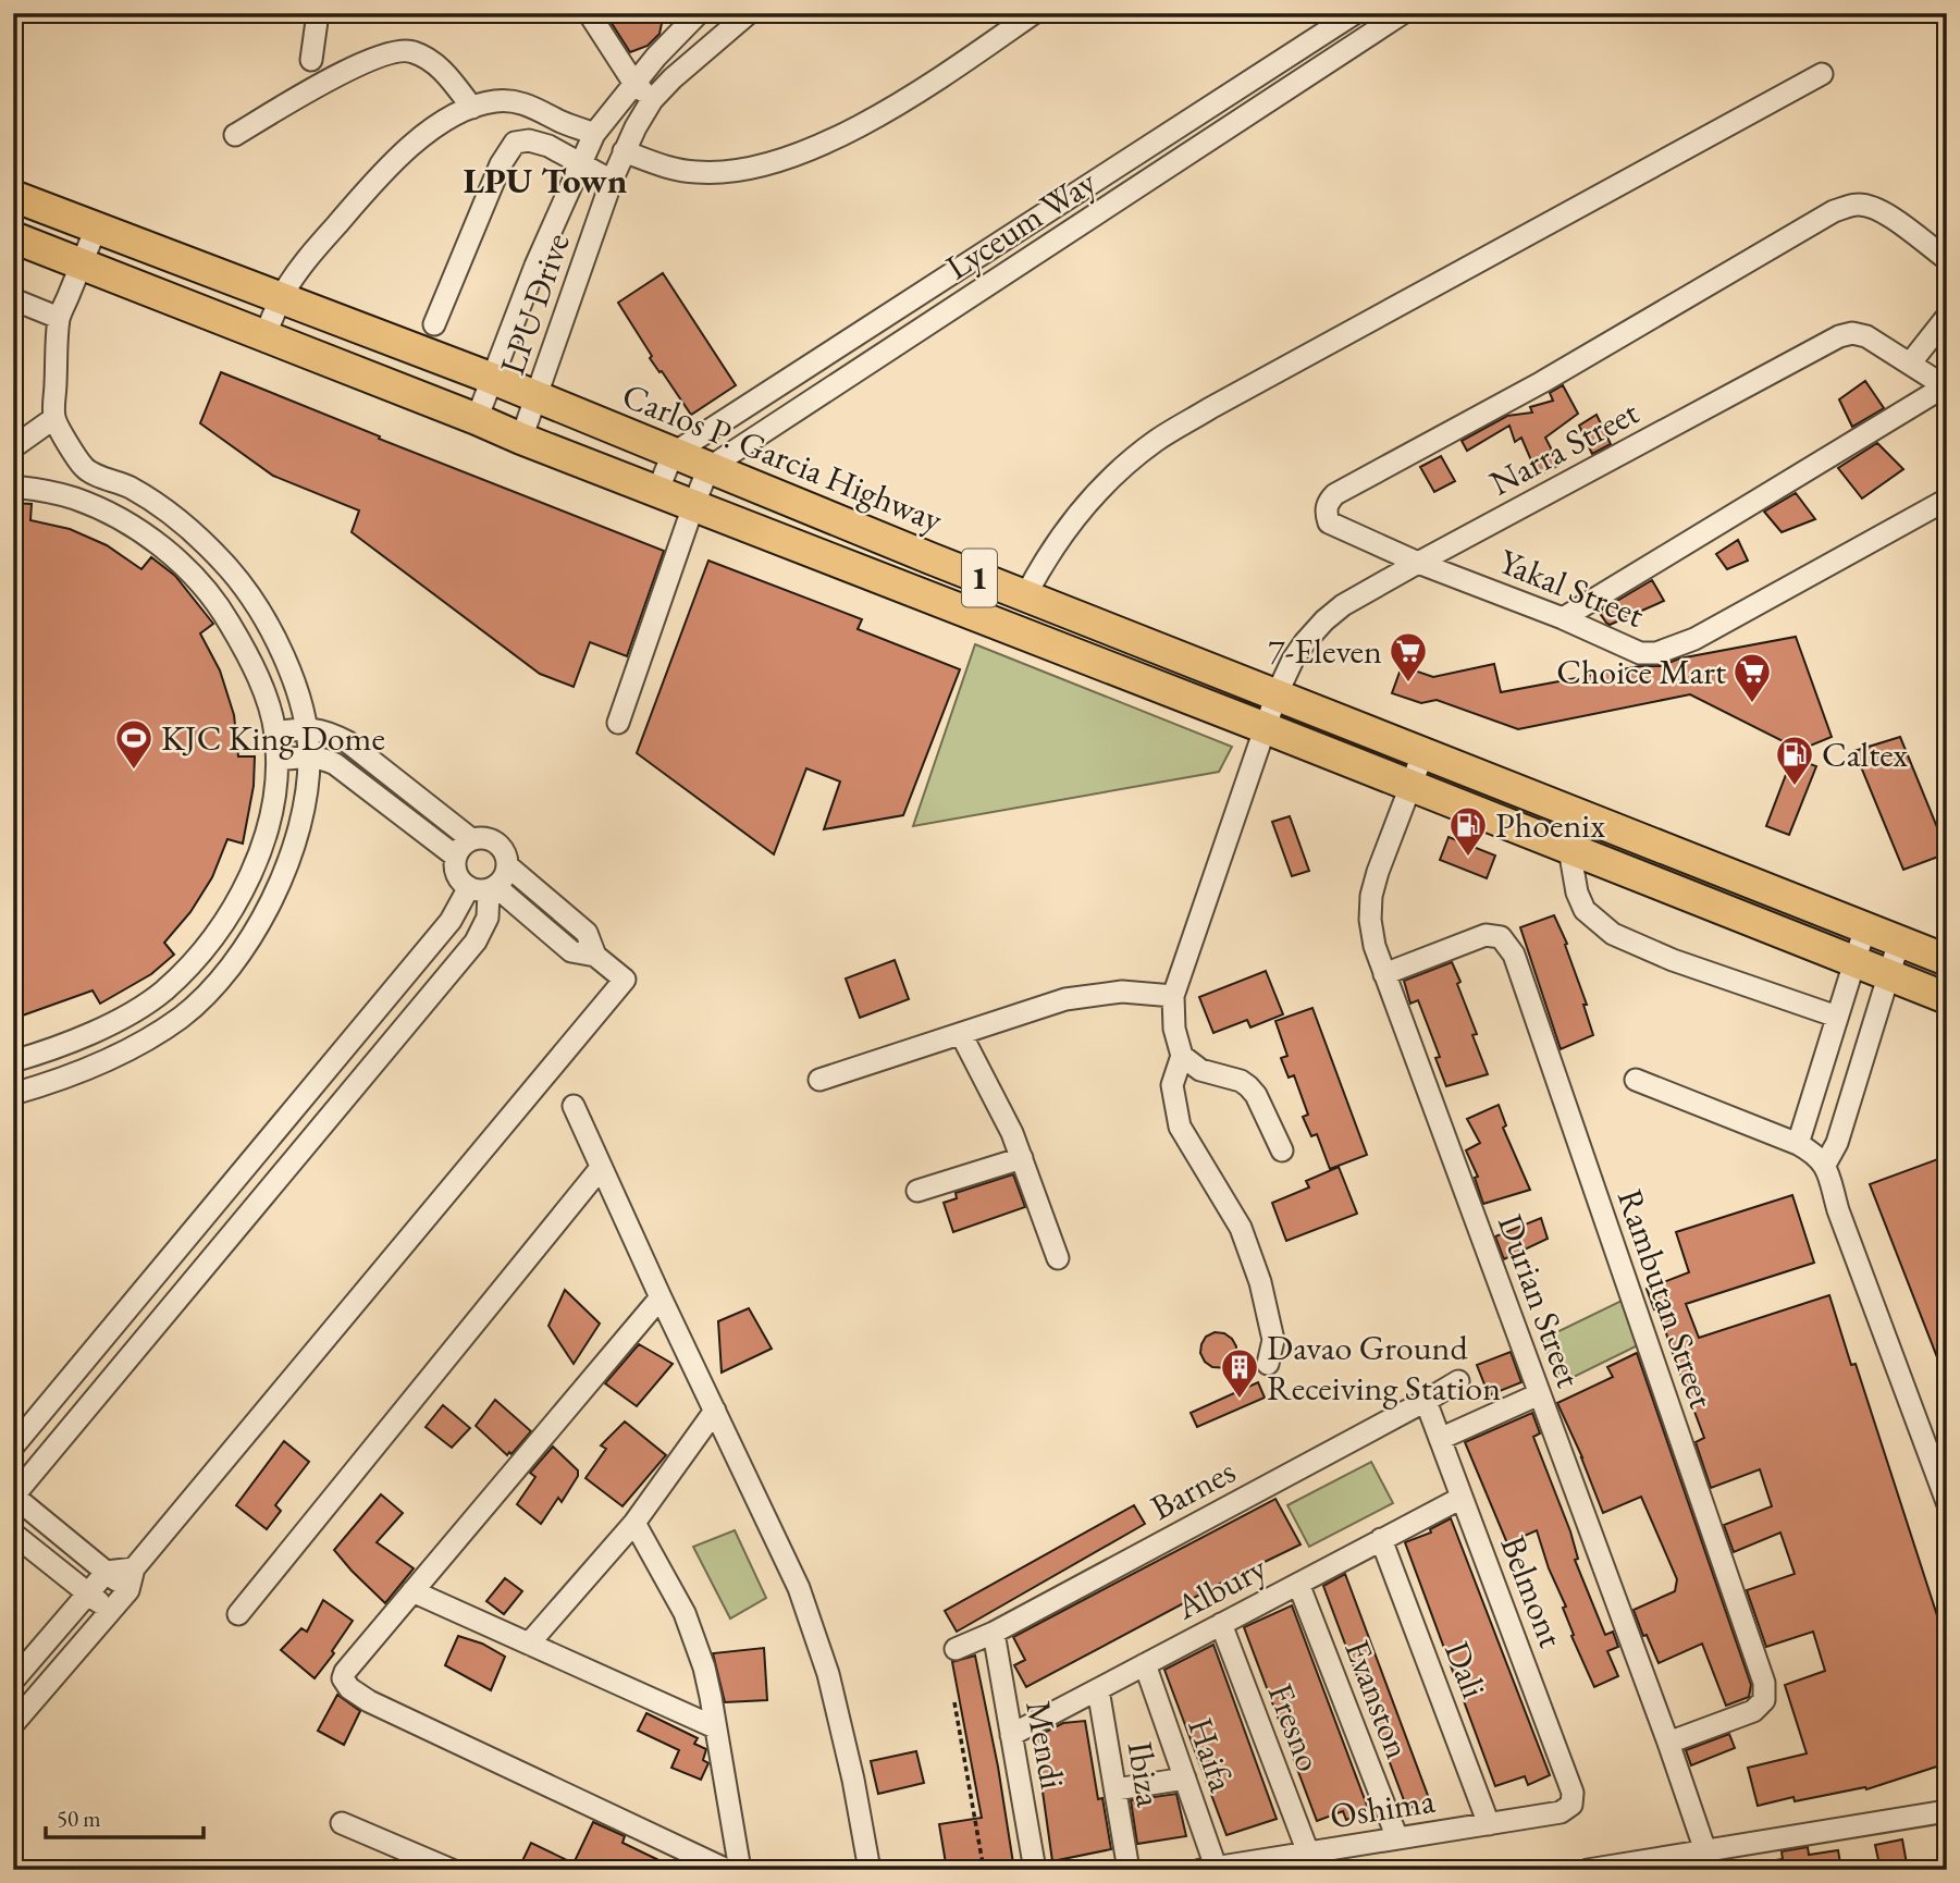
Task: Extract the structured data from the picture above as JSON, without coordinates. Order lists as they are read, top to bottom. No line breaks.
{"streets":{"highway":["Carlos P. Garcia Highway","1"],"street":["Lyceum Way","LPU Drive","Narra Street","Yakal Street","Rambutan Street","Durian Street","Barnes","Albury","Belmont","Dali","Evanston","Fresno","Mendi","Haifa","Ibiza","Oshima"]},"crossings":[["Lyceum Way","Carlos P. Garcia Highway"],["LPU Drive","Carlos P. Garcia Highway"],["LPU Drive","1"],["Narra Street","Carlos P. Garcia Highway"],["Narra Street","1"],["Narra Street","Yakal Street"],["Carlos P. Garcia Highway","Durian Street"],["1","Durian Street"],["Rambutan Street","Durian Street"],["Barnes","Belmont"],["Barnes","Mendi"],["Albury","Belmont"],["Albury","Dali"],["Albury","Evanston"],["Albury","Fresno"],["Albury","Mendi"],["Albury","Haifa"],["Albury","Ibiza"],["Belmont","Oshima"],["Dali","Oshima"],["Evanston","Oshima"],["Fresno","Oshima"],["Haifa","Oshima"]],"districts":["LPU Town"],"places":{"supermarket":["7-Eleven","Choice Mart"],"sports":["KJC King Dome"],"fuel station":["Caltex","Phoenix"],"building":["Davao Ground Receiving Station"]},"scale_bar":"50 m"}
